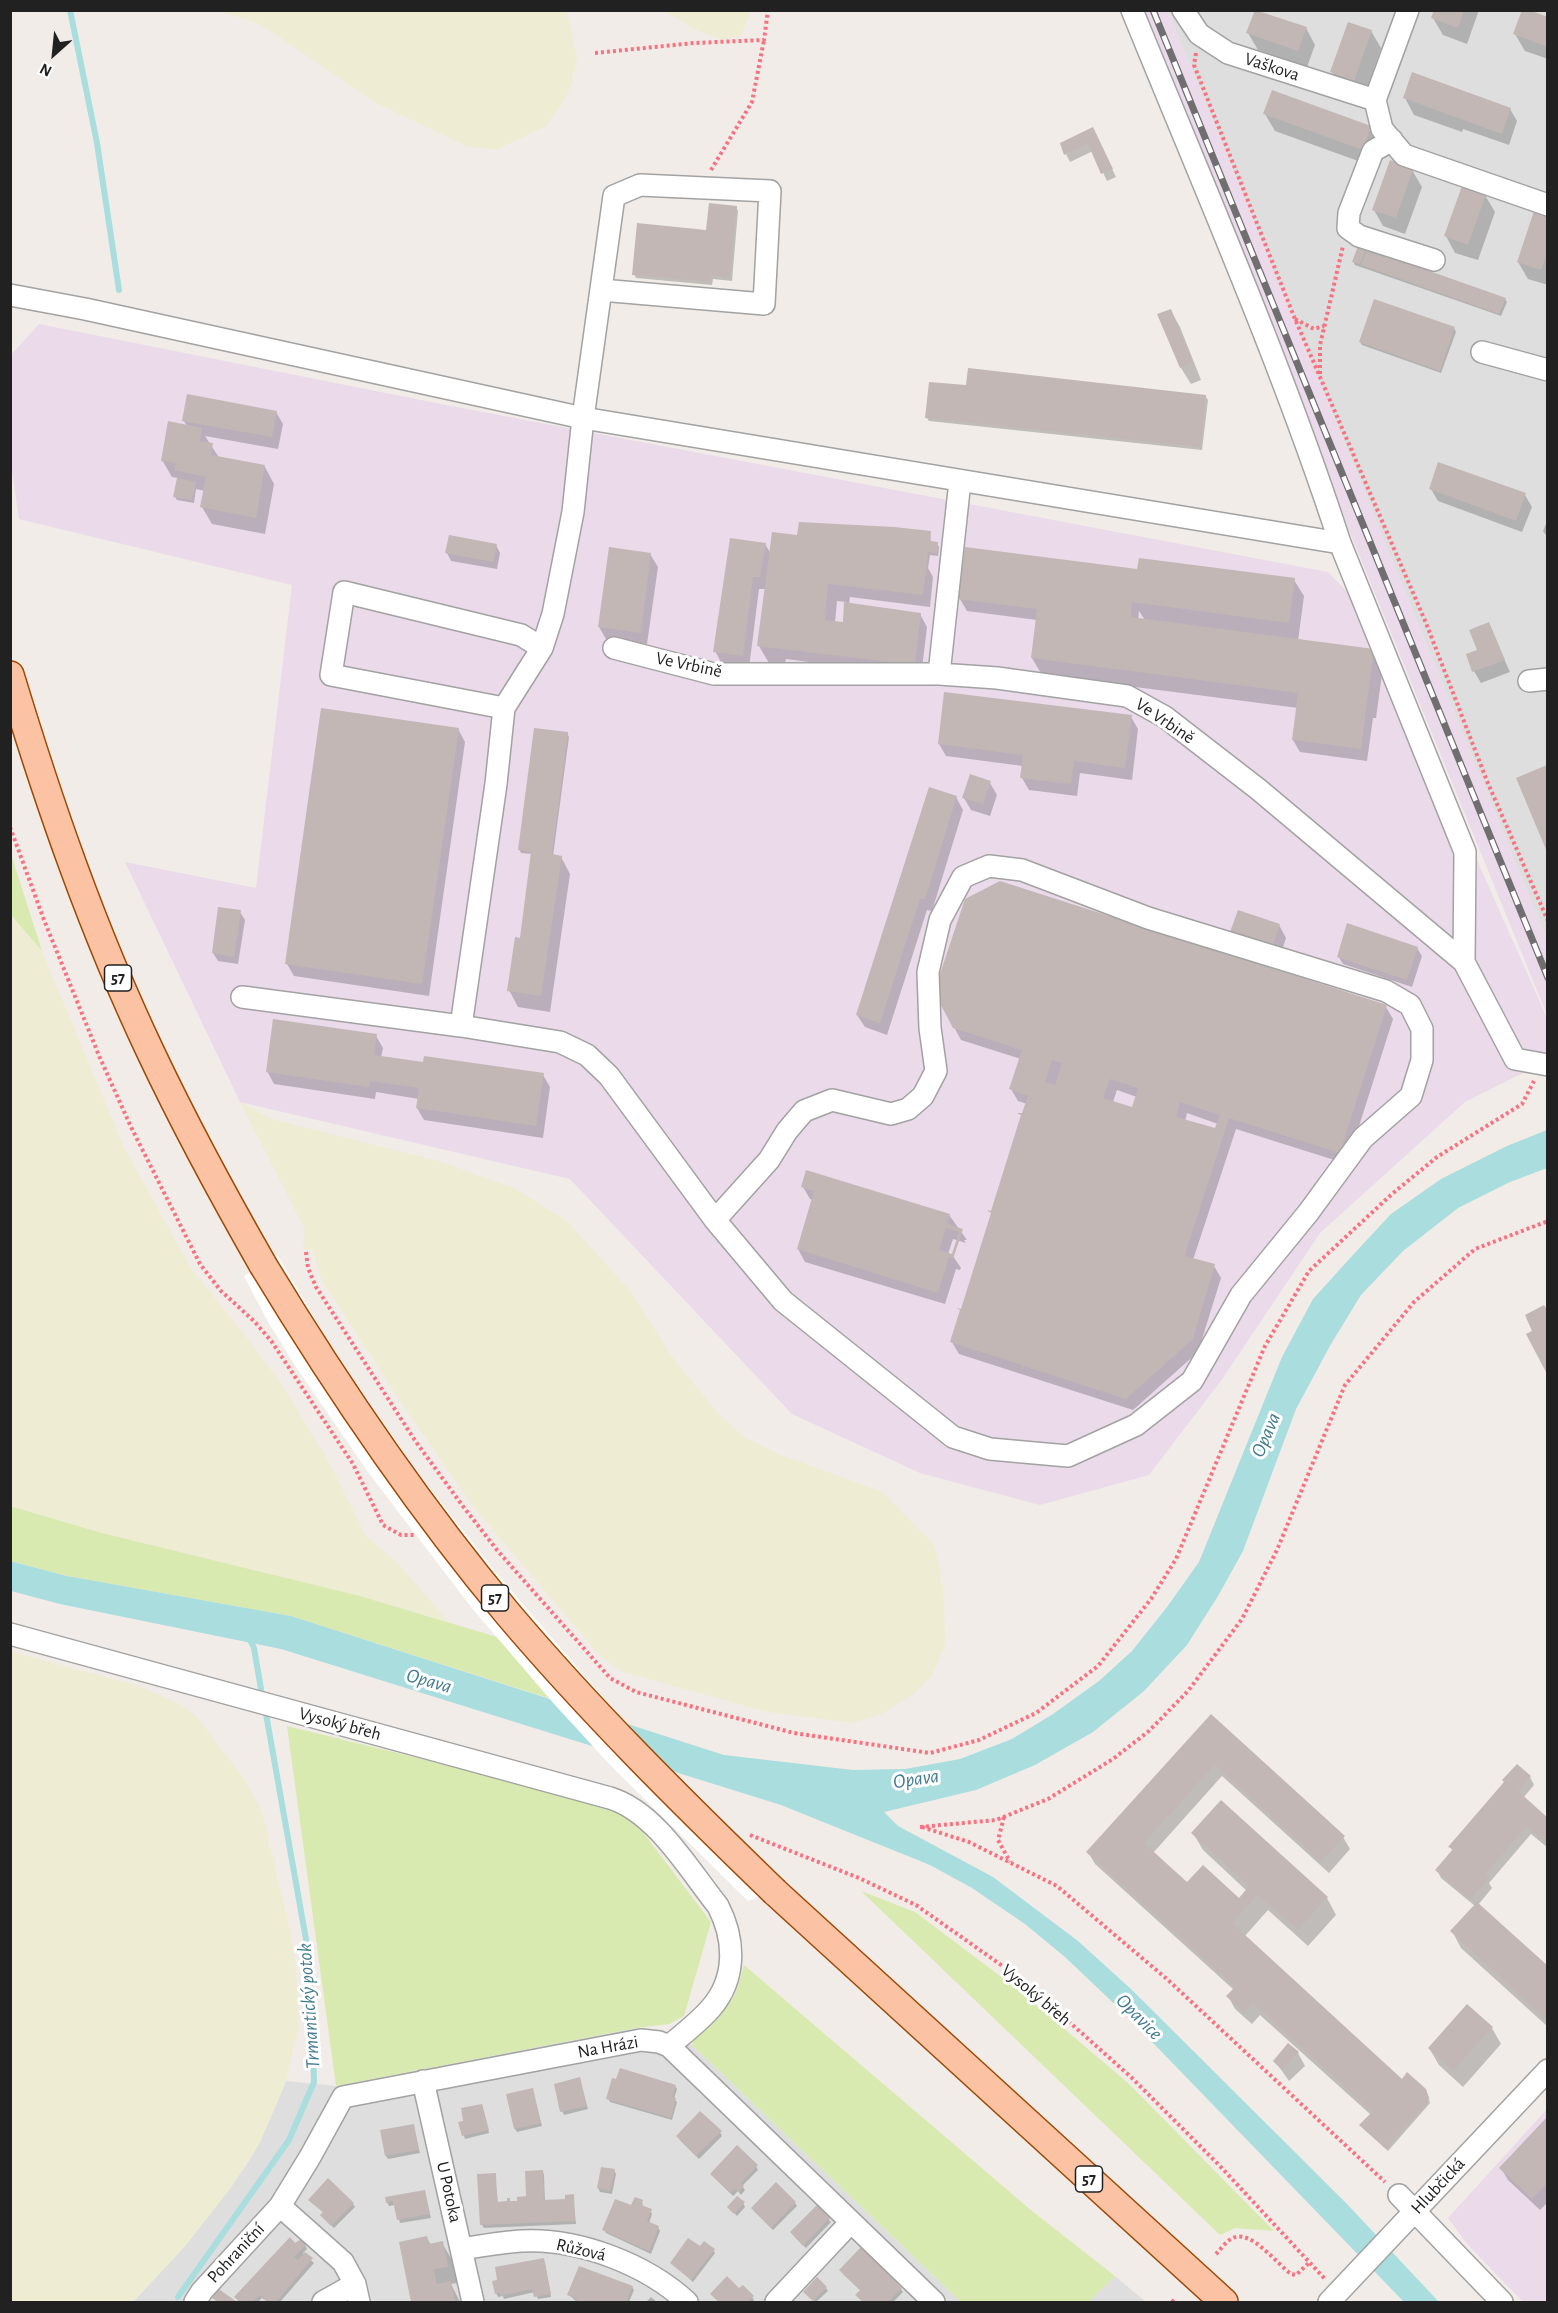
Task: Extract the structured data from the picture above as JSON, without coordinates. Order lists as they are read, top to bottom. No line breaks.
{"streets":{"main road":["57"],"street":["Vaškova","Ve Vrbině","Vysoký břeh","Na Hrázi","Hlubčická","U Potoka","Růžová","Pohraniční"]},"crossings":[["Vysoký břeh","Na Hrázi"],["Vysoký břeh","Hlubčická"],["Na Hrázi","U Potoka"],["Na Hrázi","Pohraniční"],["U Potoka","Růžová"]],"water":["Opava","Trmantický potok","Opavice"],"north":"bottom left"}
